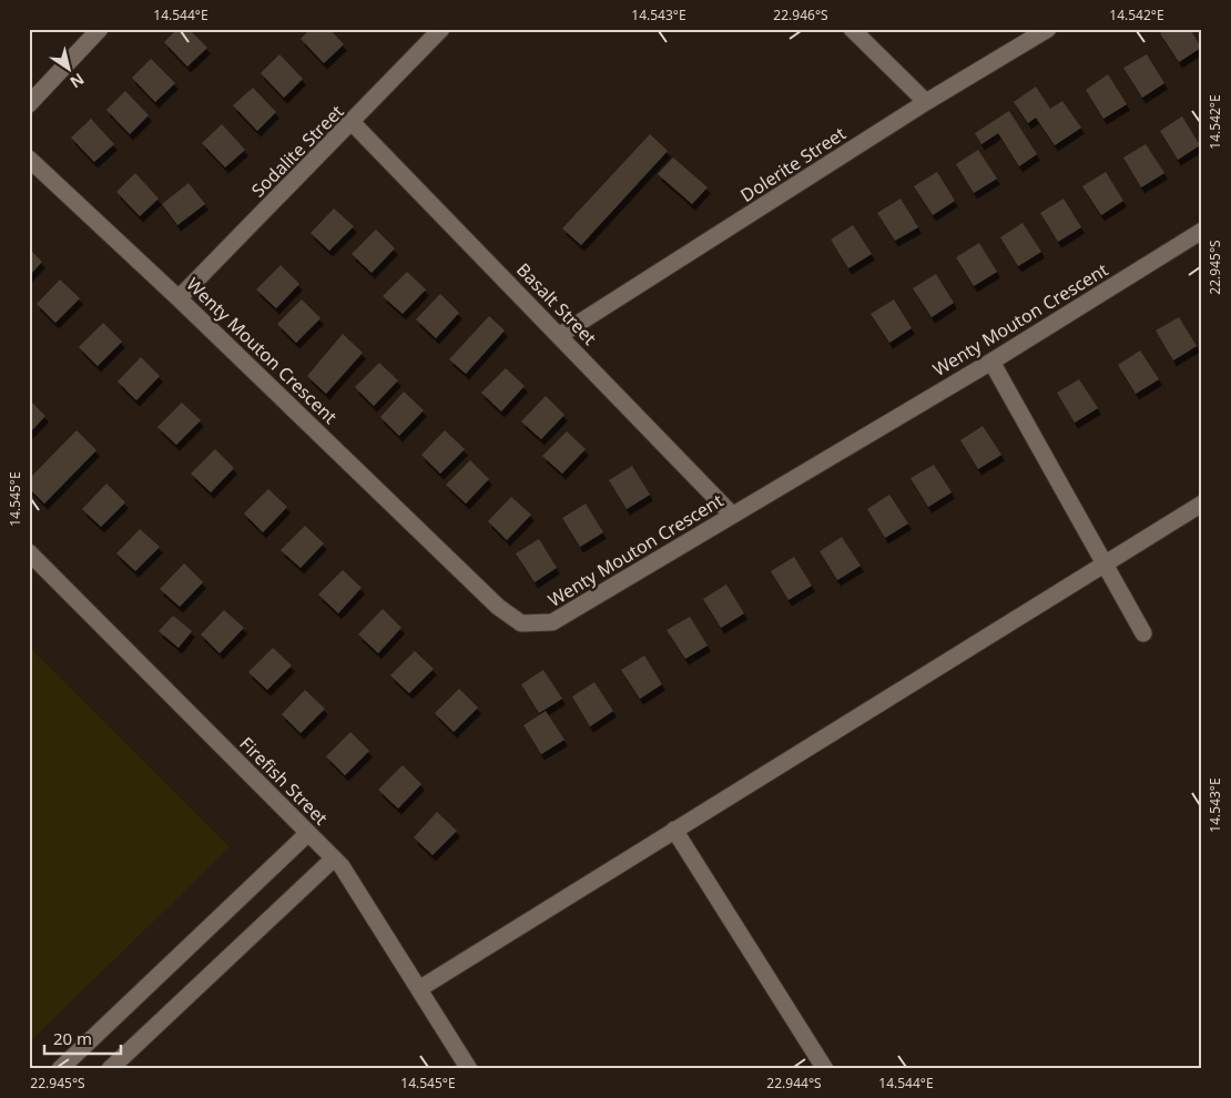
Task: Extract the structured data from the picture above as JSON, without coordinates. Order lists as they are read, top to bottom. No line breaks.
{"streets":{"street":["Sodalite Street","Dolerite Street","Basalt Street","Wenty Mouton Crescent","Firefish Street"]},"crossings":[["Sodalite Street","Basalt Street"],["Sodalite Street","Wenty Mouton Crescent"],["Dolerite Street","Basalt Street"],["Basalt Street","Wenty Mouton Crescent"]],"scale_bar":"20 m","north":"bottom right","coordinates":["14.544°E","14.543°E","22.946°S","14.542°E","22.945°S","14.545°E","22.944°S"]}
